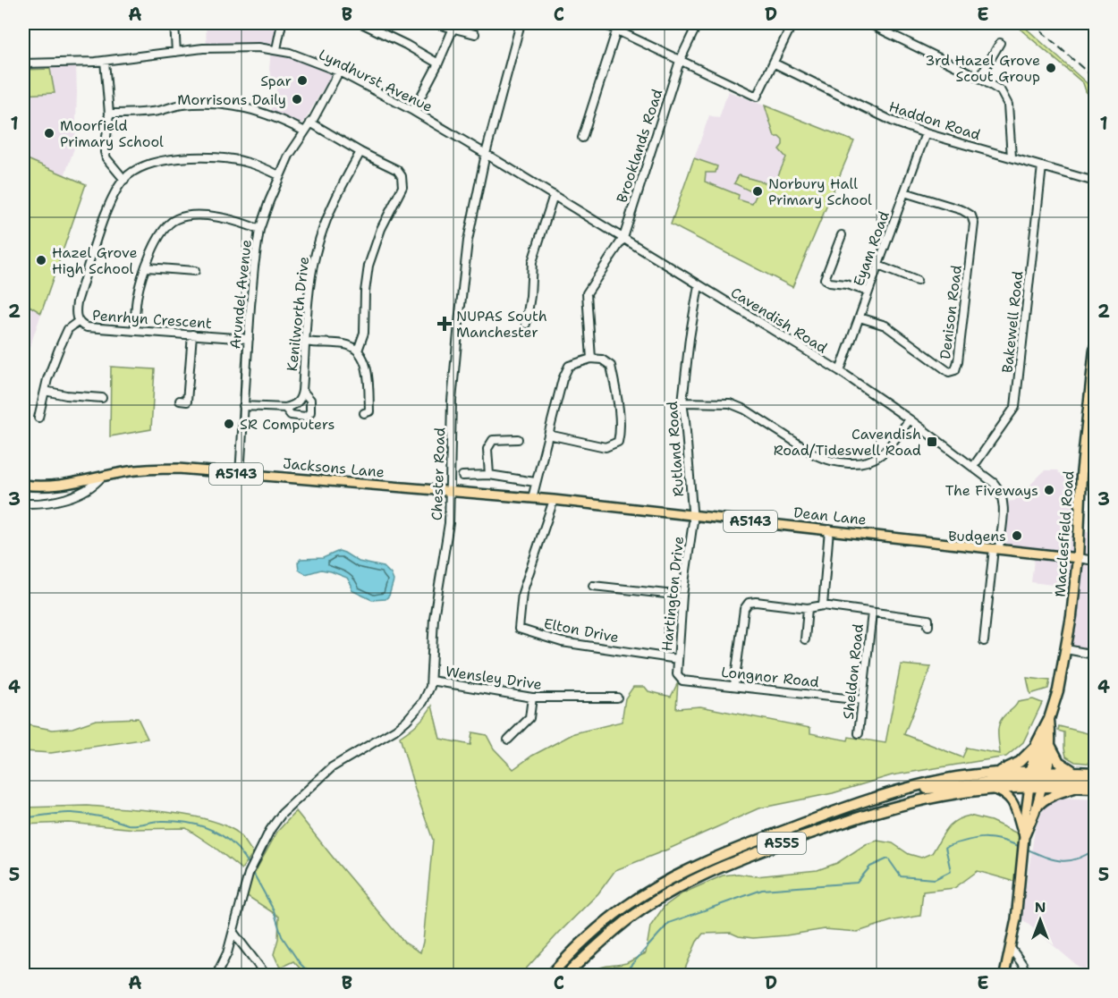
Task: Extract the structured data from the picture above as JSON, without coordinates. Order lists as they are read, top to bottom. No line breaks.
{"streets":{"highway":["Macclesfield Road","A555"],"main road":["Jacksons Lane","A5143","Dean Lane"],"street":["Lyndhurst Avenue","Haddon Road","Brooklands Road","Eyam Road","Arundel Avenue","Denison Road","Kenilworth Drive","Penrhyn Crescent","Cavendish Road","Bakewell Road","Rutland Road","Chester Road","Hartington Drive","Elton Drive","Sheldon Road","Longnor Road","Wensley Drive"]},"crossings":[["Lyndhurst Avenue","Arundel Avenue"],["Lyndhurst Avenue","Cavendish Road"],["Lyndhurst Avenue","Chester Road"],["Haddon Road","Eyam Road"],["Haddon Road","Bakewell Road"],["Brooklands Road","Cavendish Road"],["Eyam Road","Denison Road"],["Eyam Road","Cavendish Road"],["Arundel Avenue","Kenilworth Drive"],["Arundel Avenue","Penrhyn Crescent"],["Arundel Avenue","Jacksons Lane"],["Cavendish Road","Bakewell Road"],["Cavendish Road","Rutland Road"],["Cavendish Road","Chester Road"],["Cavendish Road","Dean Lane"],["Rutland Road","Dean Lane"],["Rutland Road","Hartington Drive"],["Jacksons Lane","Chester Road"],["Jacksons Lane","Dean Lane"],["Chester Road","Dean Lane"],["Chester Road","Wensley Drive"],["Dean Lane","Macclesfield Road"],["Dean Lane","Hartington Drive"],["Dean Lane","Elton Drive"],["Macclesfield Road","A555"],["Hartington Drive","Elton Drive"],["Hartington Drive","Longnor Road"],["Sheldon Road","Longnor Road"]],"places":{"other":["3rd Hazel Grove Scout Group","Spar","Morrisons Daily","Moorfield Primary School","Norbury Hall Primary School","Hazel Grove High School","SR Computers","The Fiveways","Budgens"],"health":["NUPAS South Manchester"],"transit":["Cavendish Road/Tideswell Road"]},"north":"top","grid":{"columns":["A","B","C","D","E"],"rows":["1","2","3","4","5"]}}
